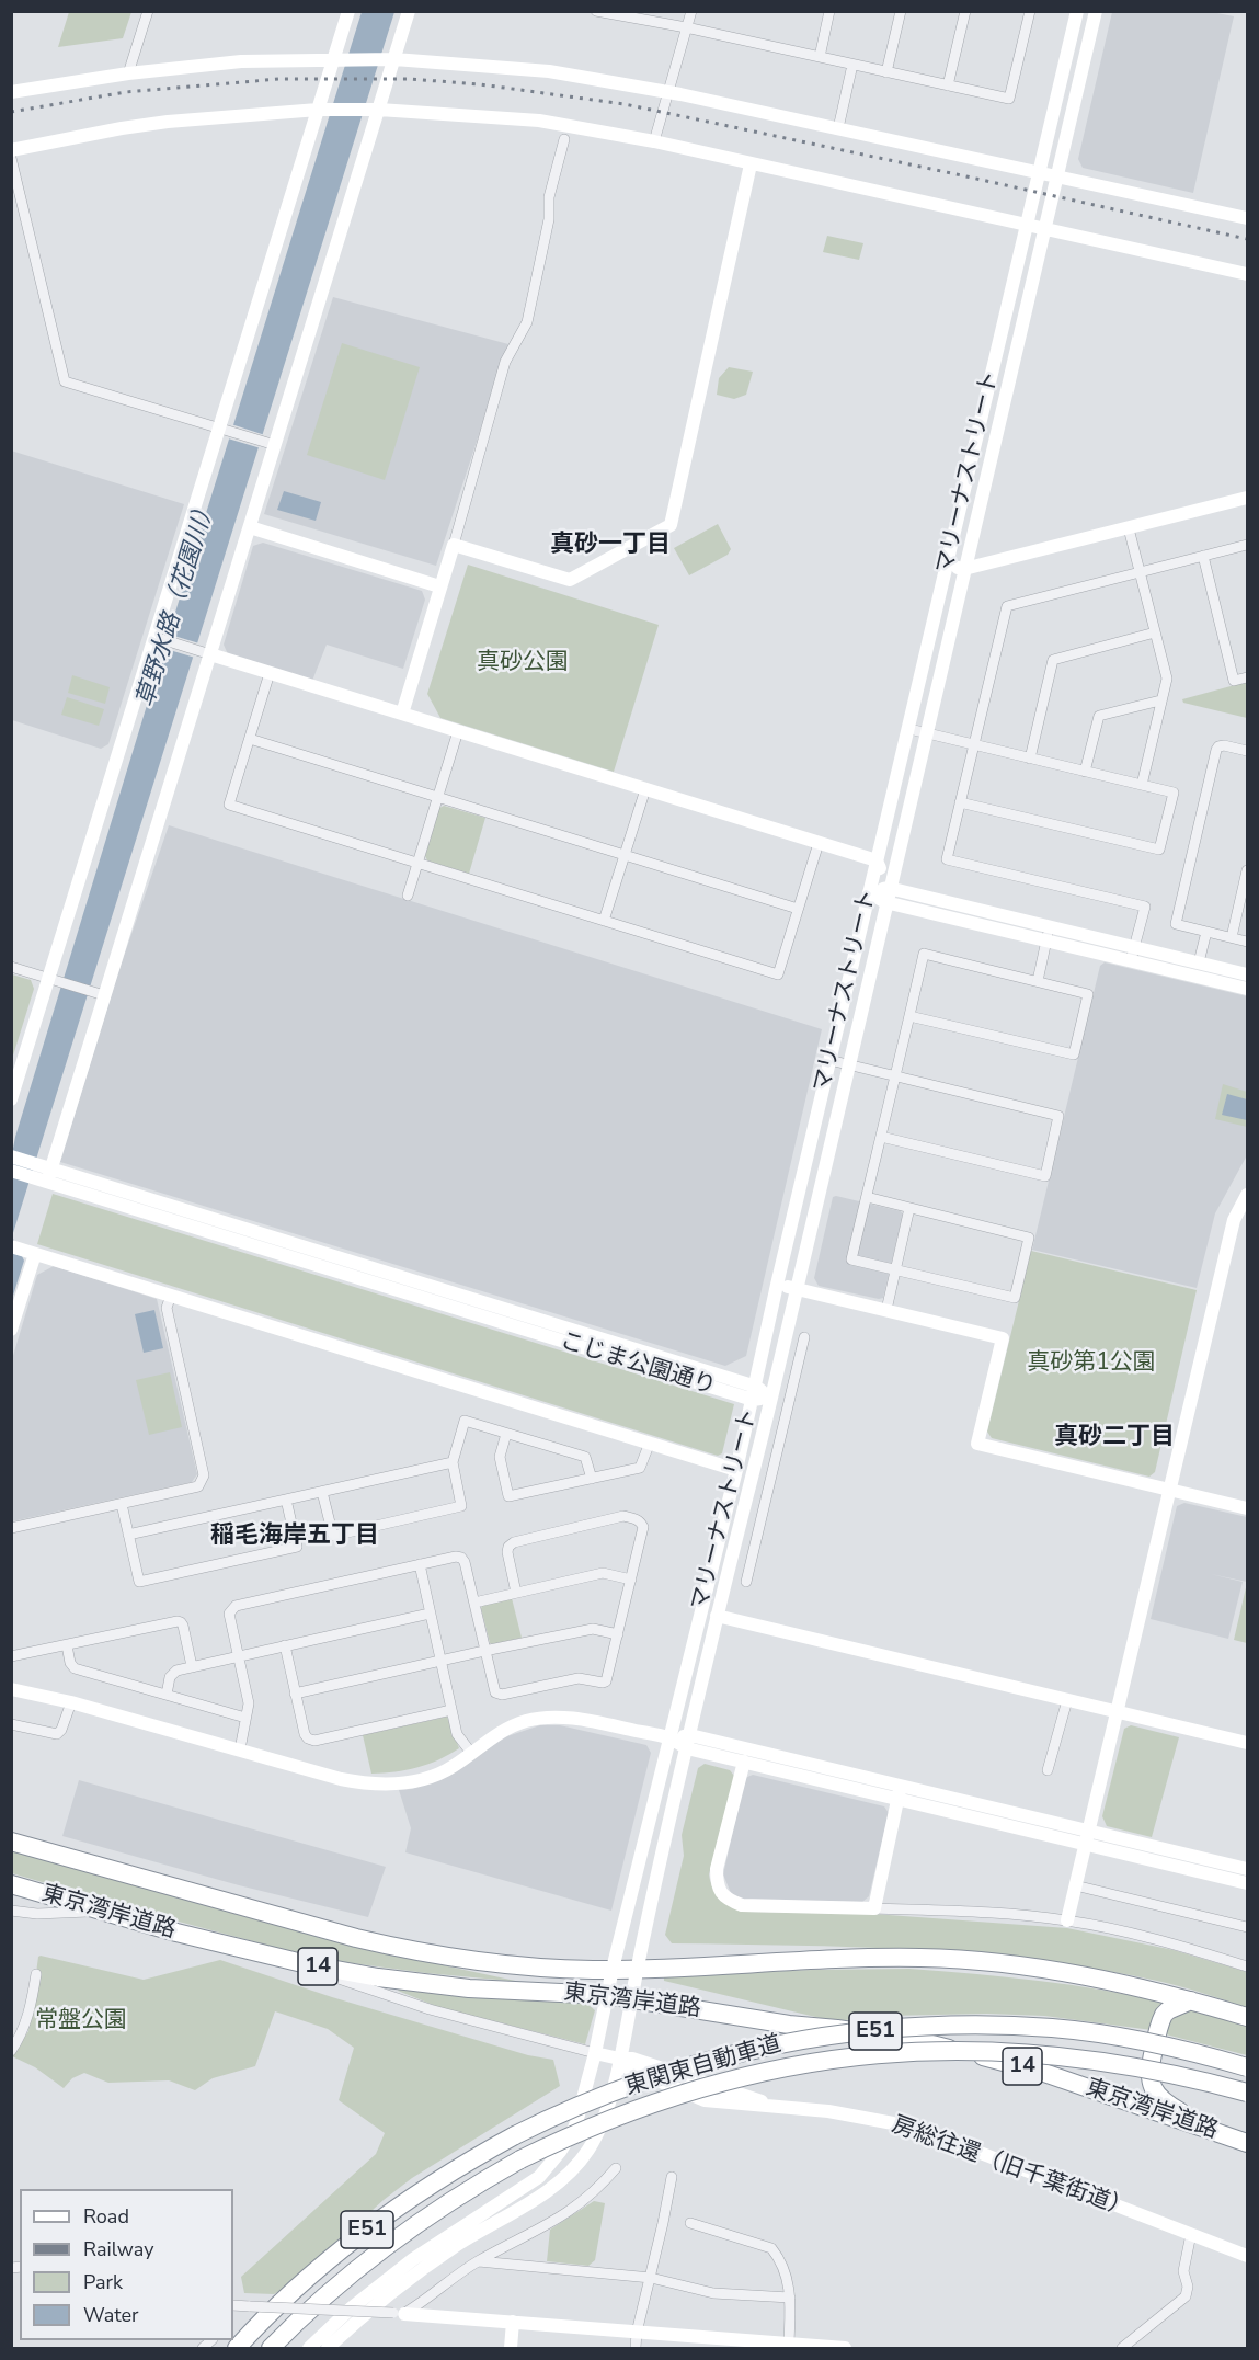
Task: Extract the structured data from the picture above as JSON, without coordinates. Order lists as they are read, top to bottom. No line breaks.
{"streets":{"highway":["東京湾岸道路","14","E51","東関東自動車道"],"street":["マリーナストリート","こじま公園通り","房総往還（旧千葉街道）"]},"crossings":[["マリーナストリート","こじま公園通り"],["マリーナストリート","東京湾岸道路"],["マリーナストリート","房総往還（旧千葉街道）"]],"districts":["真砂一丁目","真砂二丁目","稲毛海岸五丁目"],"water":["草野水路（花園川）"],"parks":["真砂公園","真砂第1公園","常盤公園"],"legend":["Road","Railway","Park","Water"]}
